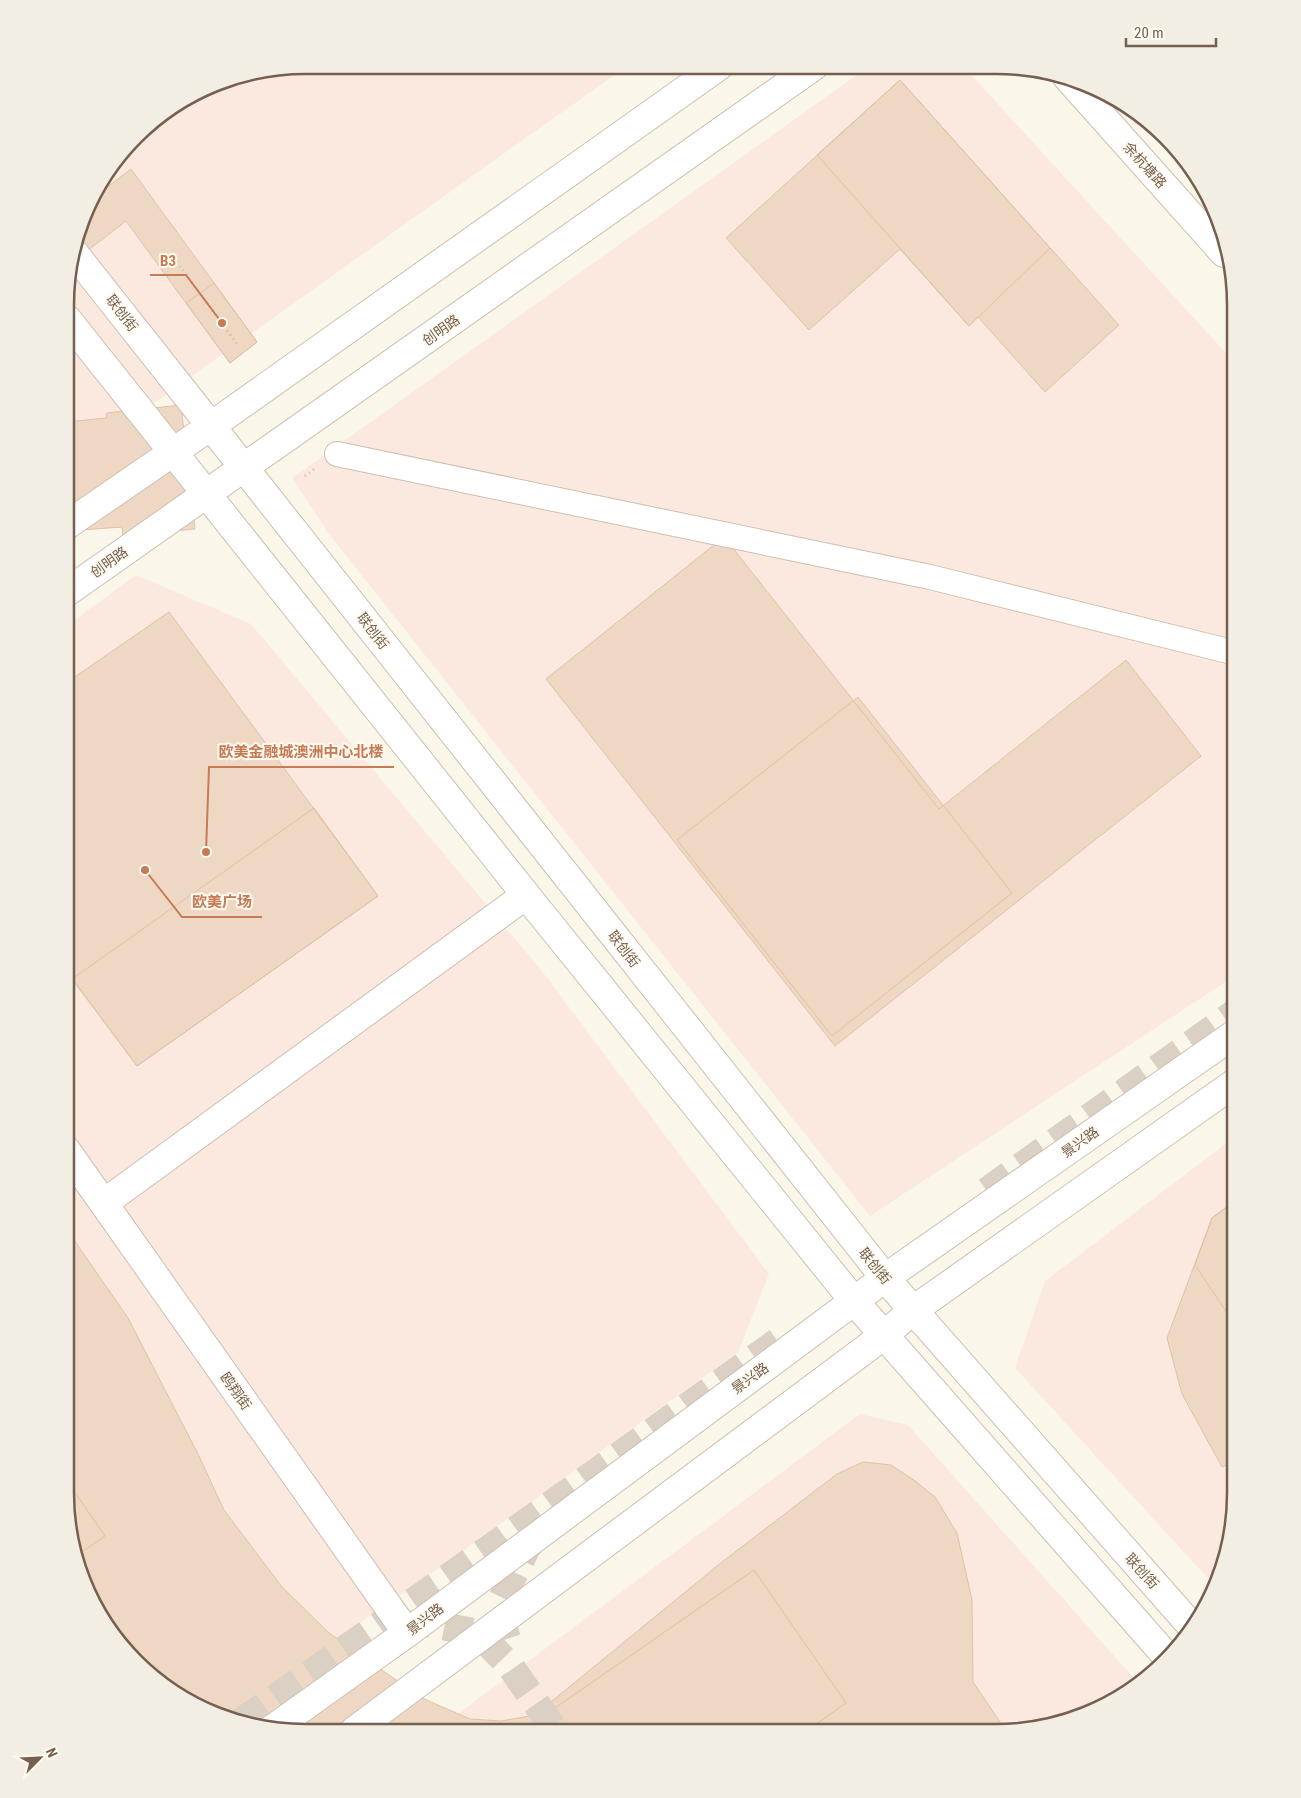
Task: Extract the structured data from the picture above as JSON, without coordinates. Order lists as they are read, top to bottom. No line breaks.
{"streets":{"street":["余杭塘路","联创街","创明路","景兴路","鸥翔街"]},"crossings":[["联创街","创明路"],["联创街","景兴路"],["景兴路","鸥翔街"]],"places":["B3","欧美金融城澳洲中心北楼","欧美广场"],"scale_bar":"20 m","north":"top right"}
